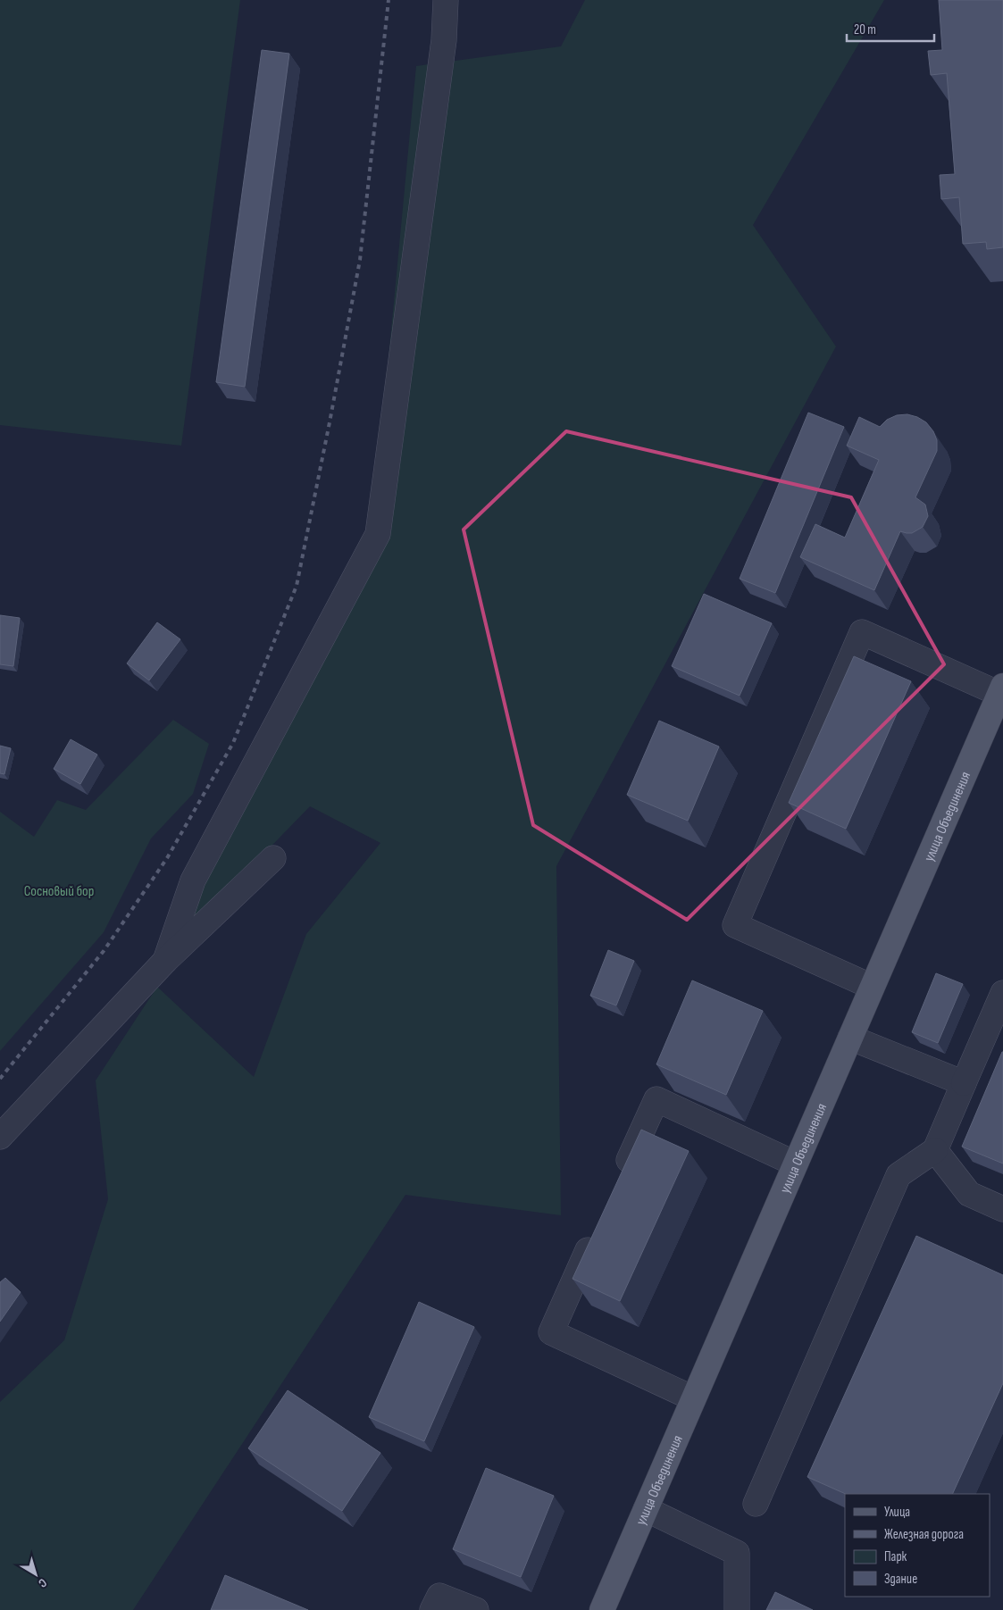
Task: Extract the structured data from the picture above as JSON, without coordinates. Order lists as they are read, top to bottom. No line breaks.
{"streets":{"main road":["улица Объединения"]},"parks":["Сосновый бор"],"legend":["Улица","Железная дорога","Парк","Здание"],"scale_bar":"20 m","north":"bottom right"}
